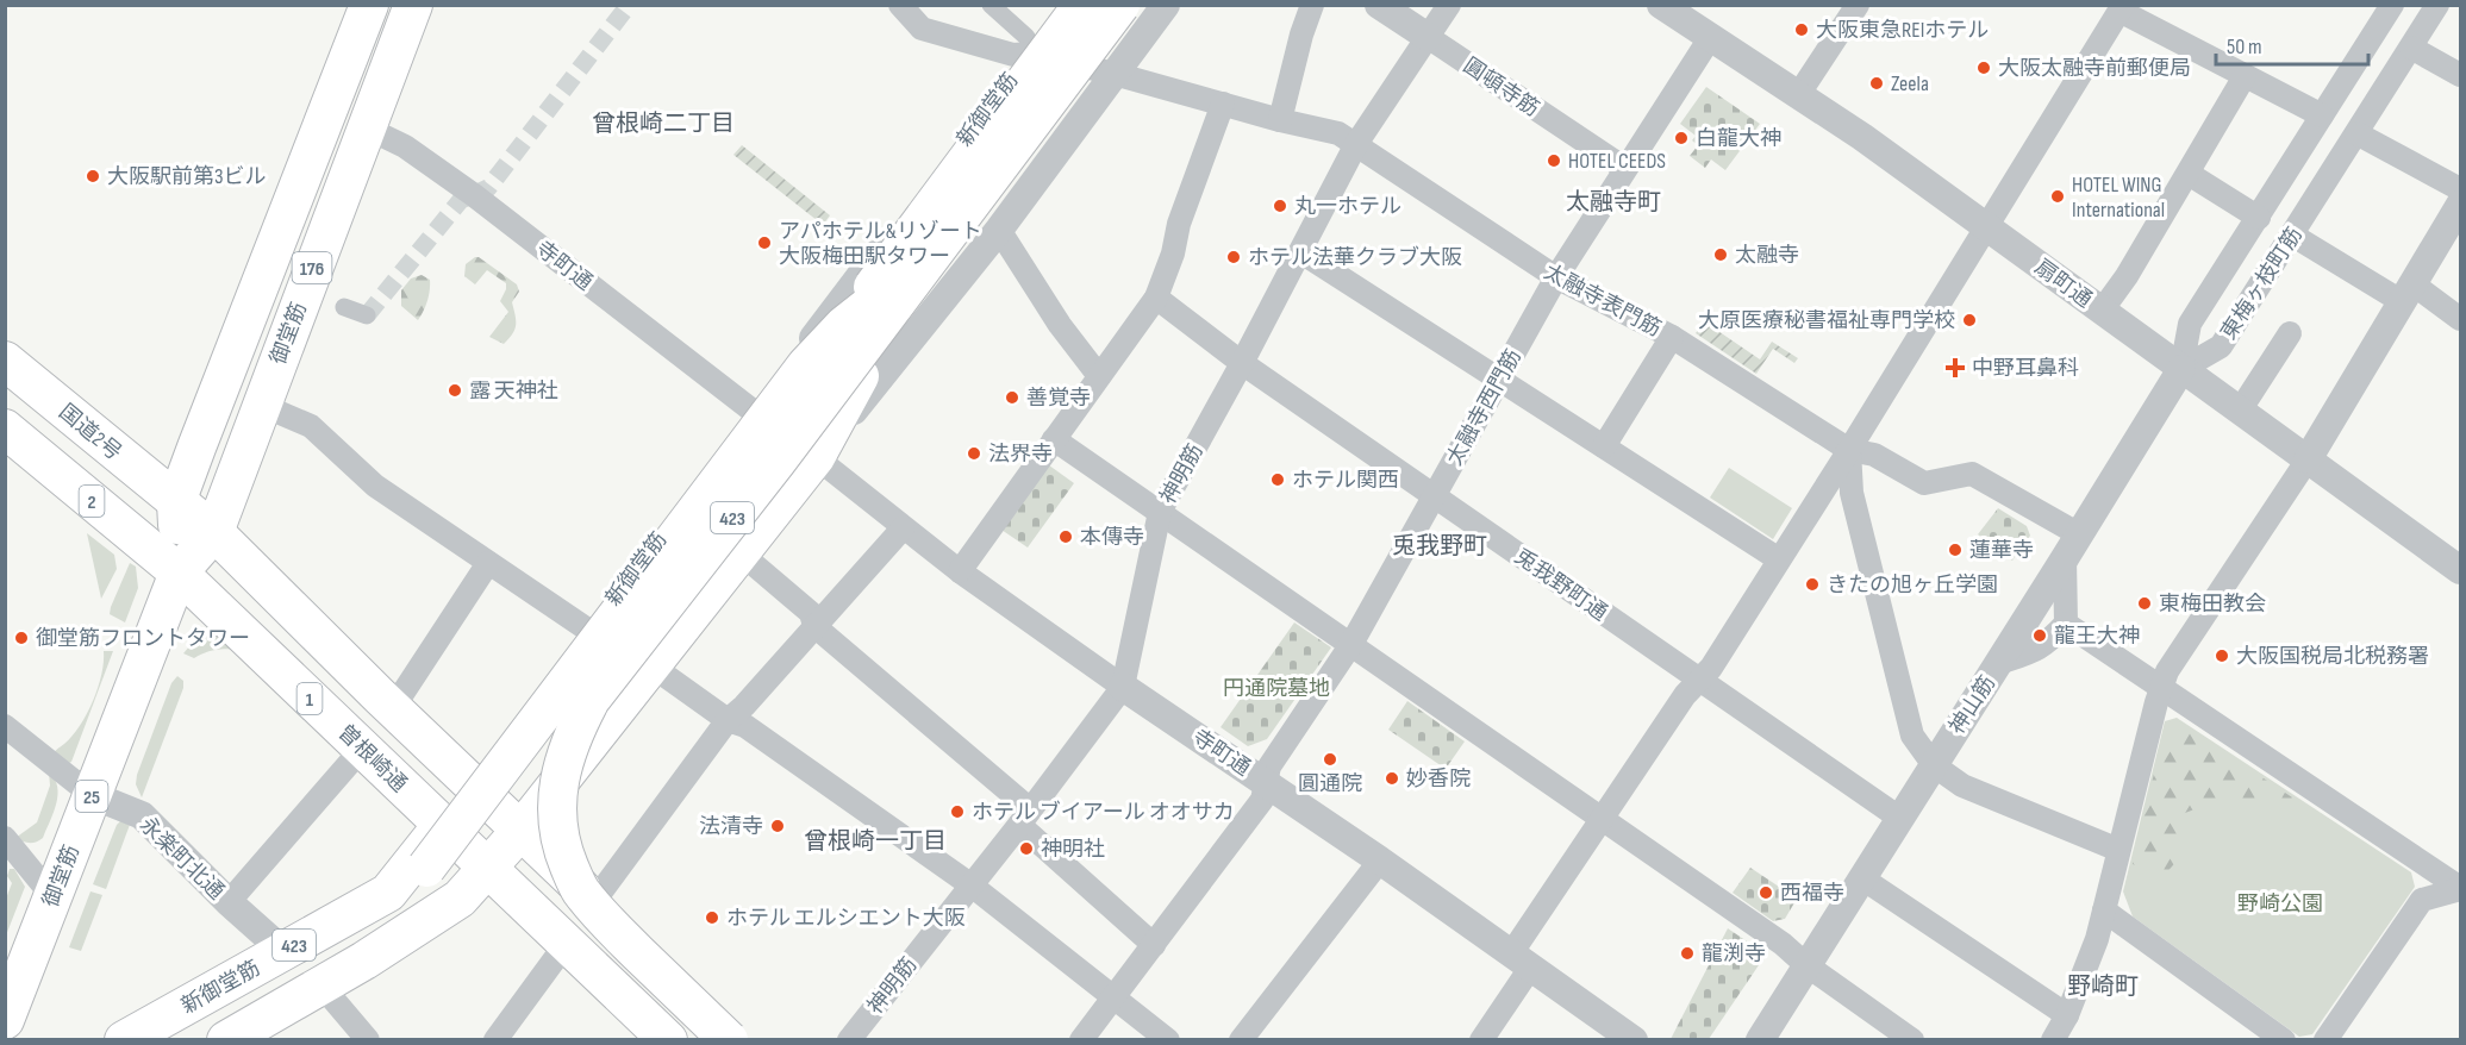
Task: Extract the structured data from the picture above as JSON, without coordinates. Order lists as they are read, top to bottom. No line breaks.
{"streets":{"highway":["新御堂筋","176","御堂筋","国道2号","2","423","1","曽根崎通","25"],"street":["圓頓寺筋","寺町通","扇町通","東梅ヶ枝町筋","太融寺表門筋","太融寺西門筋","神明筋","兎我野町通","神山筋","永楽町北通"]},"crossings":[["圓頓寺筋","太融寺西門筋"],["圓頓寺筋","神明筋"],["新御堂筋","寺町通"],["新御堂筋","太融寺表門筋"],["新御堂筋","1"],["新御堂筋","曽根崎通"],["新御堂筋","永楽町北通"],["寺町通","御堂筋"],["寺町通","太融寺西門筋"],["寺町通","神明筋"],["寺町通","423"],["扇町通","東梅ヶ枝町筋"],["扇町通","太融寺西門筋"],["扇町通","神山筋"],["東梅ヶ枝町筋","神山筋"],["太融寺表門筋","太融寺西門筋"],["太融寺表門筋","神明筋"],["太融寺表門筋","神山筋"],["御堂筋","国道2号"],["御堂筋","1"],["御堂筋","曽根崎通"],["御堂筋","永楽町北通"],["太融寺西門筋","兎我野町通"],["神明筋","兎我野町通"],["423","1"],["423","曽根崎通"],["兎我野町通","神山筋"]],"districts":["曾根崎二丁目","太融寺町","兎我野町","曾根崎一丁目","野崎町"],"parks":["円通院墓地","野崎公園"],"places":{"other":["大阪東急REIホテル","大阪太融寺前郵便局","Zeela","白龍大神","HOTEL CEEDS","大阪駅前第3ビル","HOTEL WING International","丸一ホテル","アパホテル&リゾート 大阪梅田駅タワー","太融寺","ホテル法華クラブ大阪","大原医療秘書福祉専門学校","露 天神社","善覚寺","法界寺","ホテル関西","本傳寺","蓮華寺","きたの旭ヶ丘学園","東梅田教会","龍王大神","御堂筋フロントタワー","大阪国税局北税務署","圓通院","妙香院","ホテル ブイアール オオサカ","法清寺","神明社","西福寺","ホテル エルシエント大阪","龍渕寺"],"health":["中野耳鼻科"]},"scale_bar":"50 m"}
